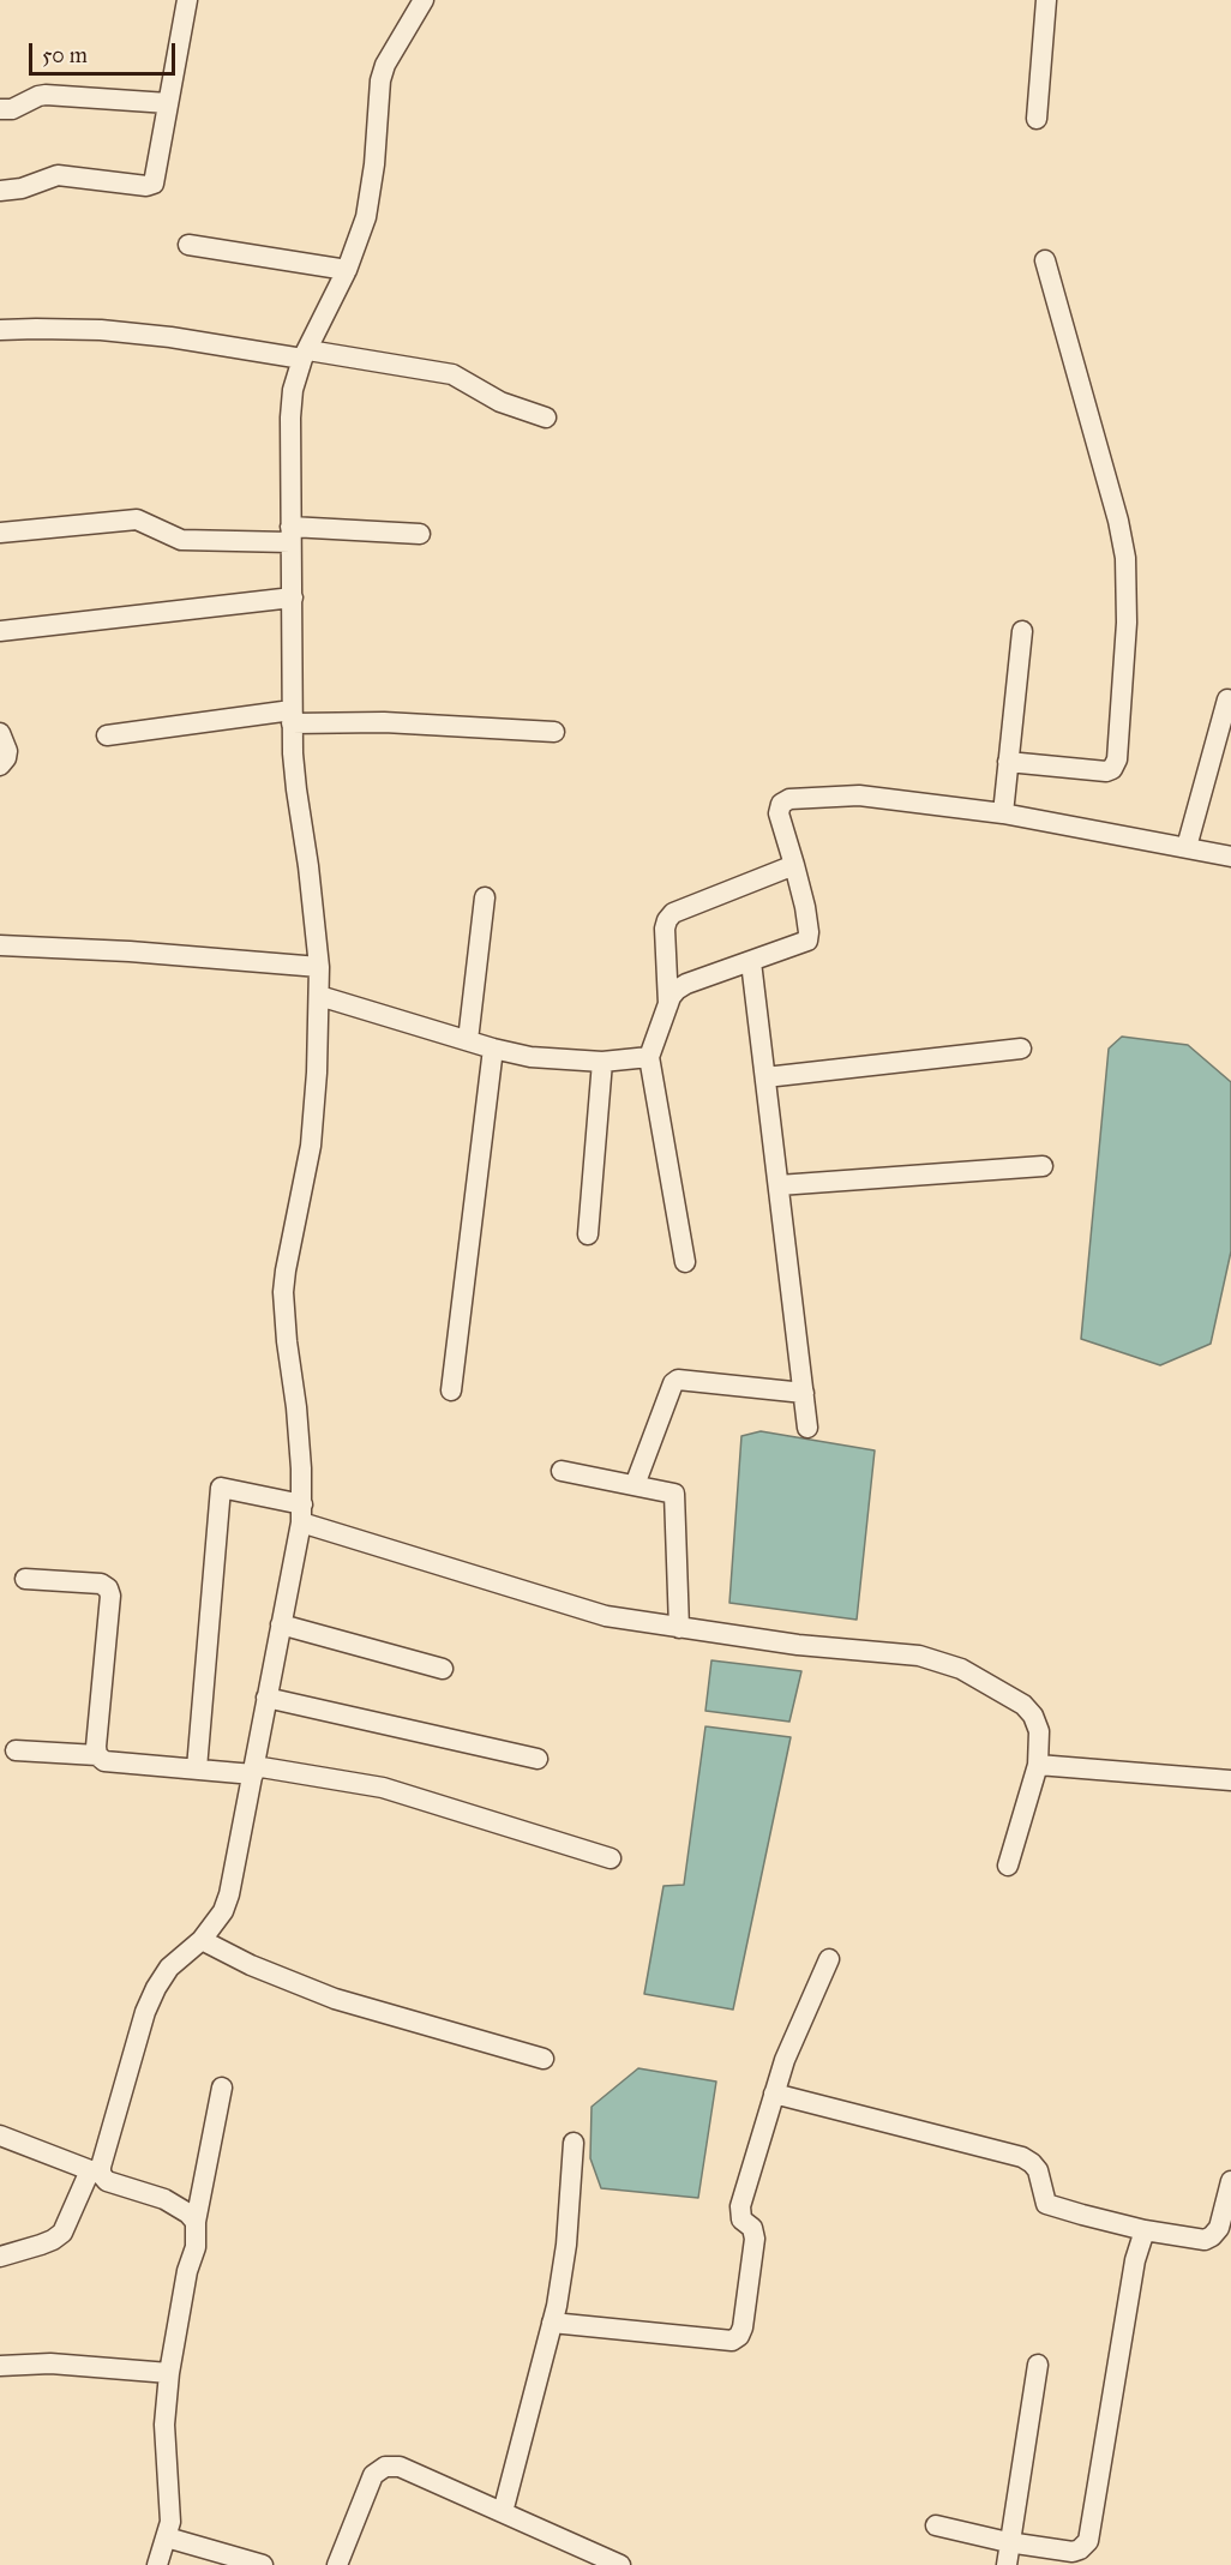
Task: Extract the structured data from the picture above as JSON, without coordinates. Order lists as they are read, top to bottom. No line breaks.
{"scale_bar":"50 m"}
